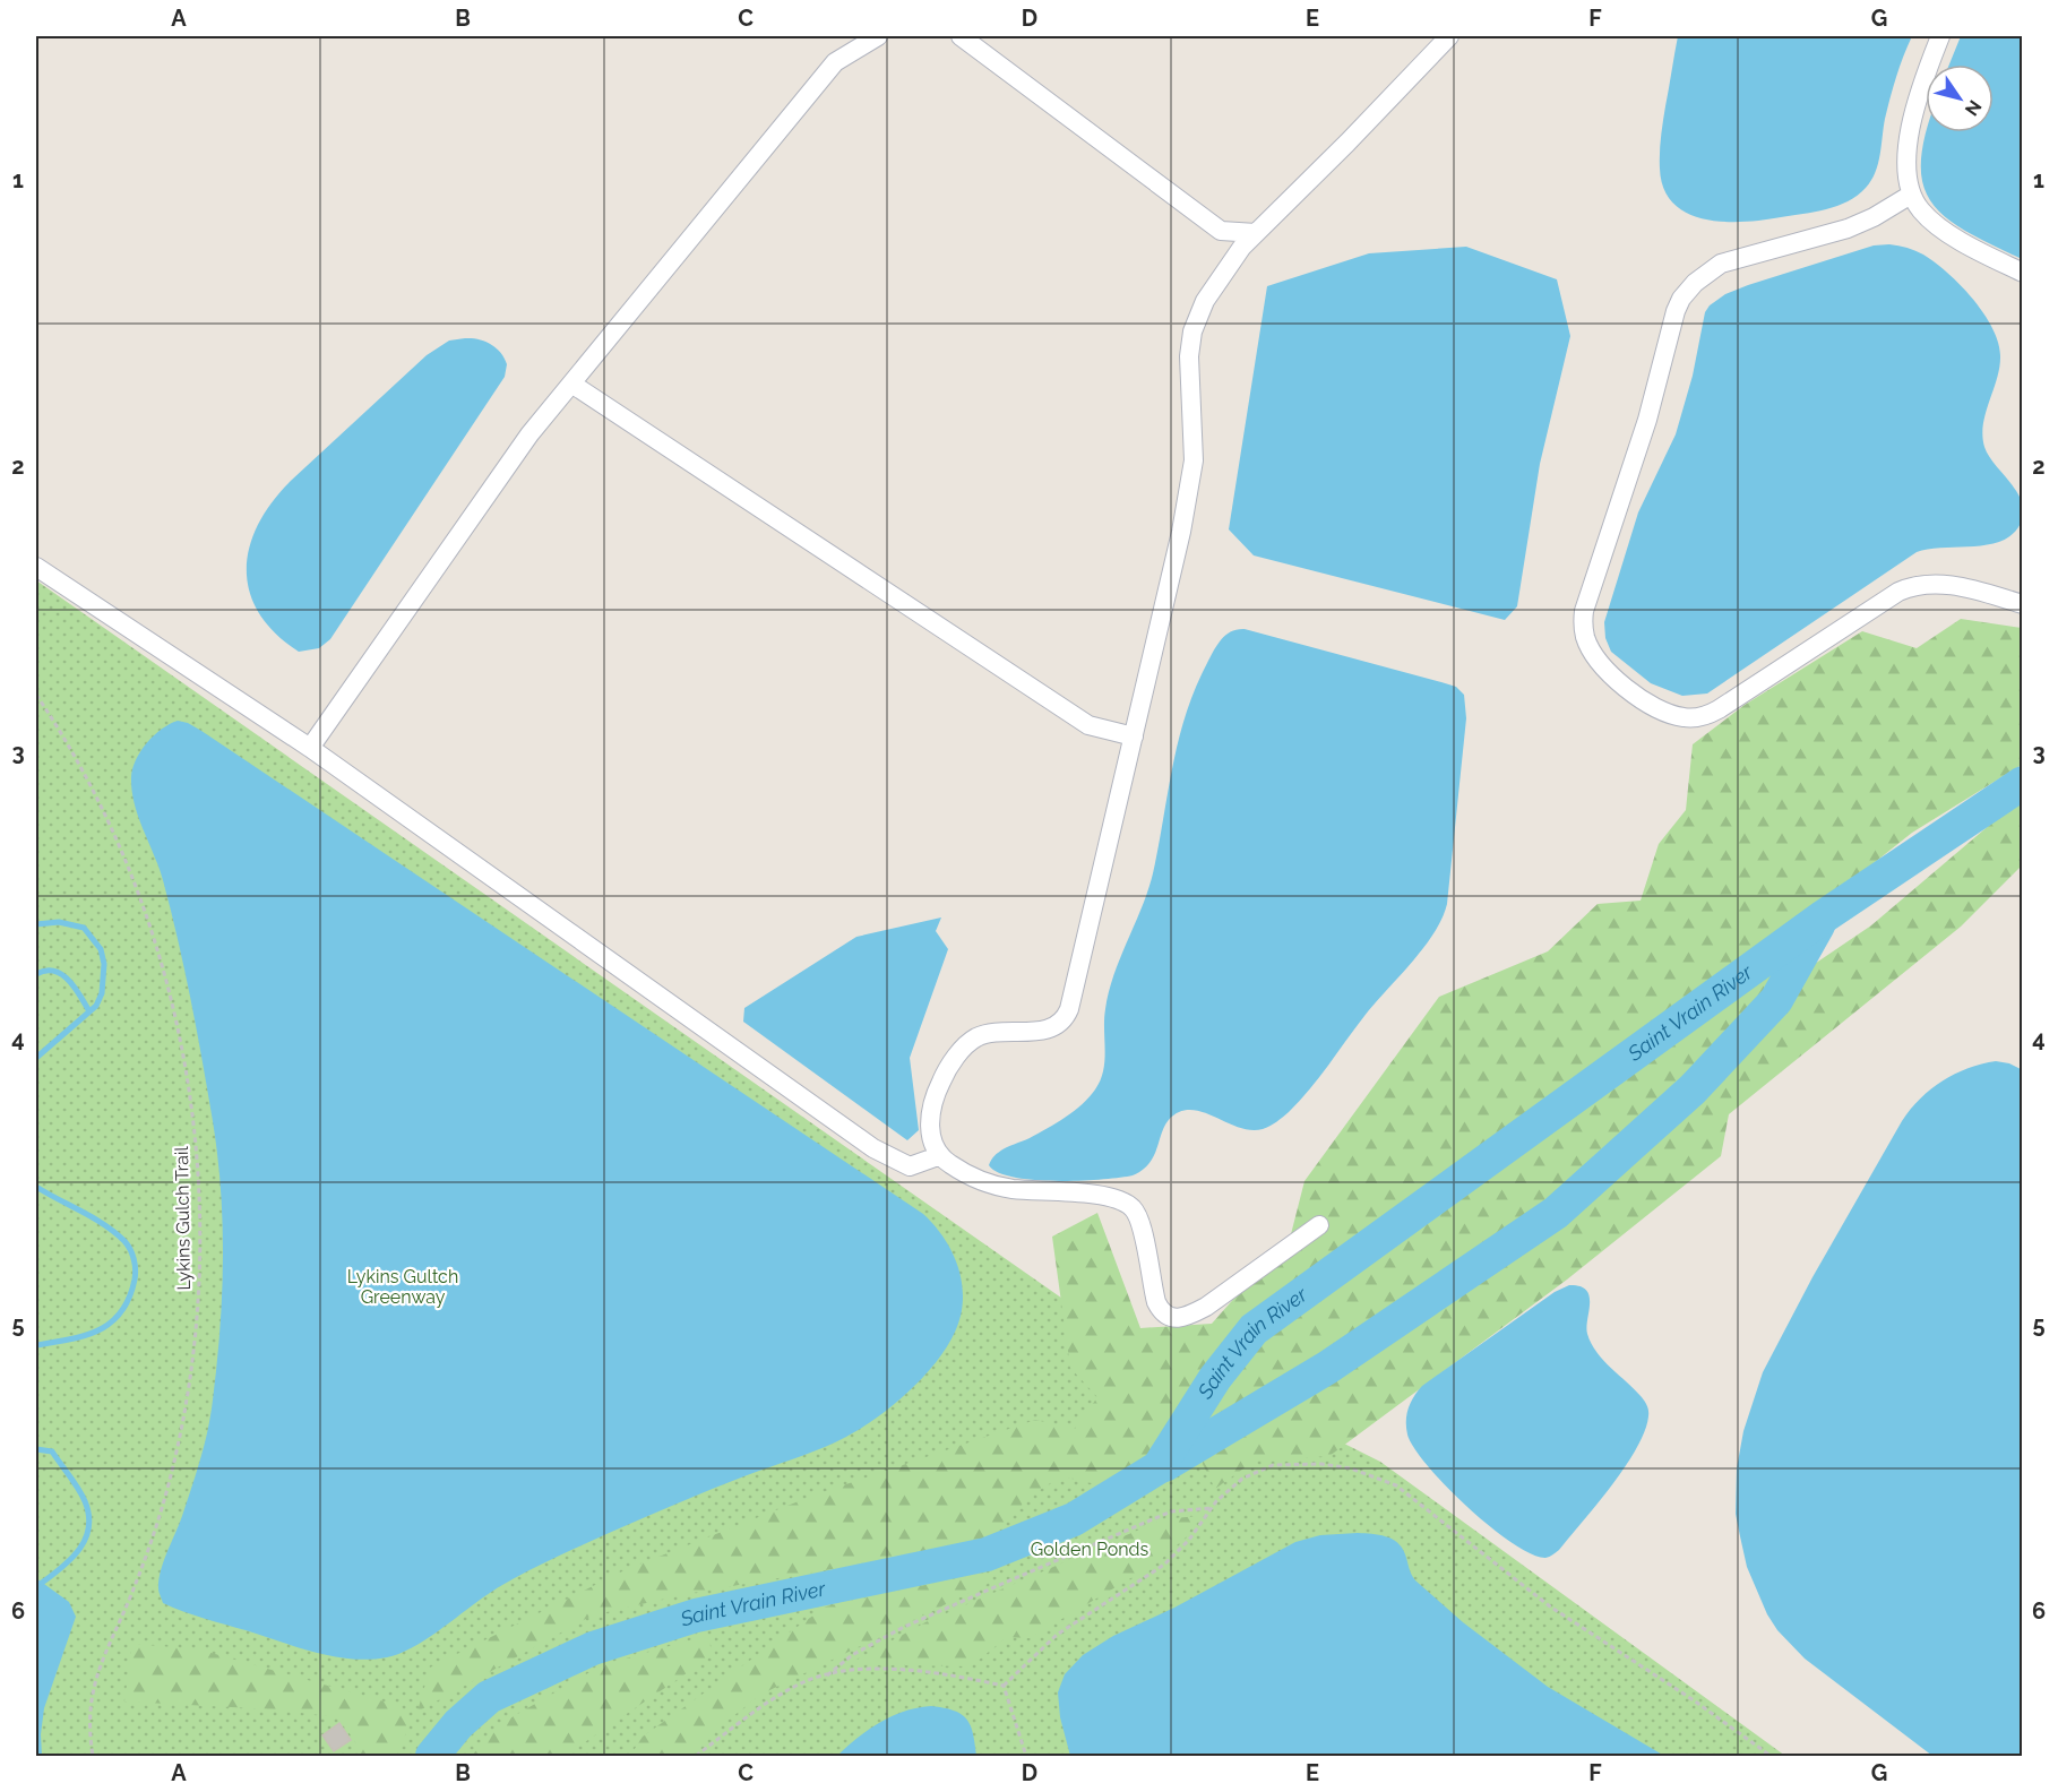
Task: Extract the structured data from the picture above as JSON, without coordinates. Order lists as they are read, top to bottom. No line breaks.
{"streets":{"path":["Lykins Gulch Trail"]},"water":["Saint Vrain River"],"parks":["Lykins Gultch Greenway","Golden Ponds"],"north":"bottom right","grid":{"columns":["A","B","C","D","E","F","G"],"rows":["1","2","3","4","5","6"]}}
